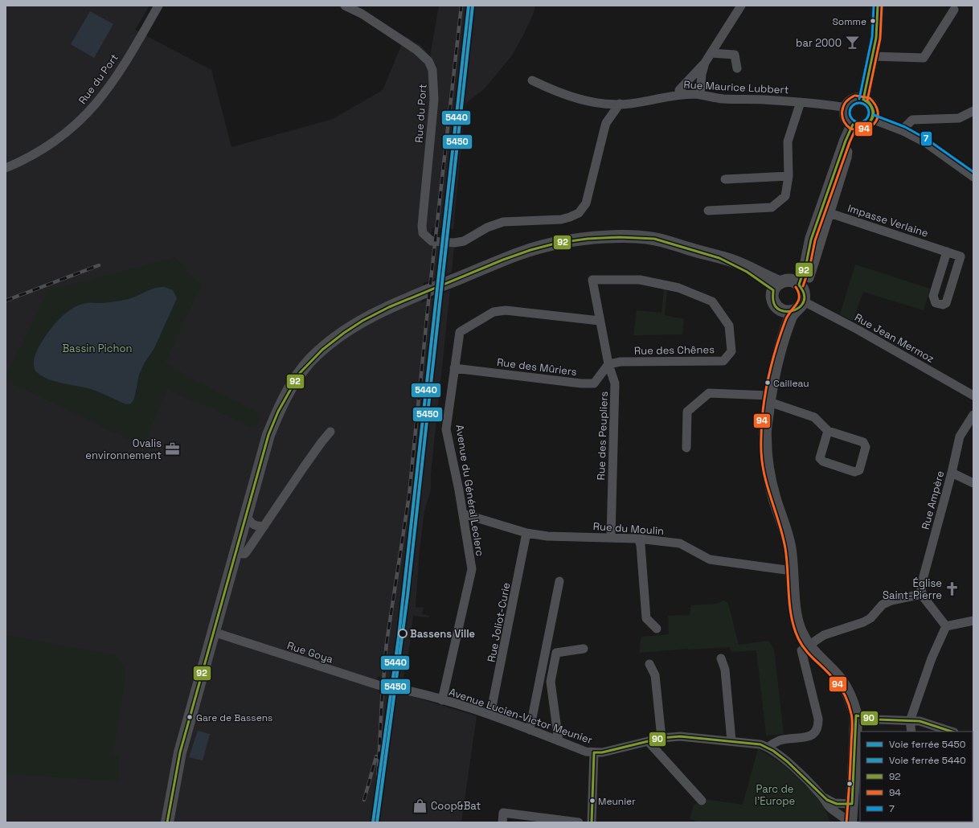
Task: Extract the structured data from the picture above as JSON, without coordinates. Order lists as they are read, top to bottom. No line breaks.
{"streets":{"street":["Rue du Port","Rue Maurice Lubbert","Impasse Verlaine","Rue Jean Mermoz","Rue des Chênes","Rue des Mûriers","Rue des Peupliers","Avenue du Général Leclerc","Rue Ampère","Rue du Moulin","Rue Joliot-Curie","Rue Goya","Avenue Lucien-Victor Meunier"]},"crossings":[["Rue du Port","Rue Maurice Lubbert"],["Rue des Chênes","Rue des Mûriers"],["Rue des Chênes","Rue des Peupliers"],["Rue des Mûriers","Rue des Peupliers"],["Rue des Mûriers","Avenue du Général Leclerc"],["Rue des Peupliers","Avenue du Général Leclerc"],["Rue des Peupliers","Rue du Moulin"],["Avenue du Général Leclerc","Rue du Moulin"],["Avenue du Général Leclerc","Avenue Lucien-Victor Meunier"],["Rue du Moulin","Rue Joliot-Curie"],["Rue Joliot-Curie","Avenue Lucien-Victor Meunier"],["Rue Goya","Avenue Lucien-Victor Meunier"]],"parks":["Bassin Pichon","Parc de l'Europe"],"places":{"other":["Somme","Cailleau","Bassens Ville","Gare de Bassens","Meunier"],"bar":["bar 2000"],"office":["Ovalis environnement"],"church":["Église Saint-Pierre"],"shop":["Coop&Bat"]},"lines":["rail line 5450","rail line 5440","transit line 92","transit line 94","transit line 7","transit line 90"],"legend":["Voie ferrée 5450","Voie ferrée 5440","92","94","7"]}
